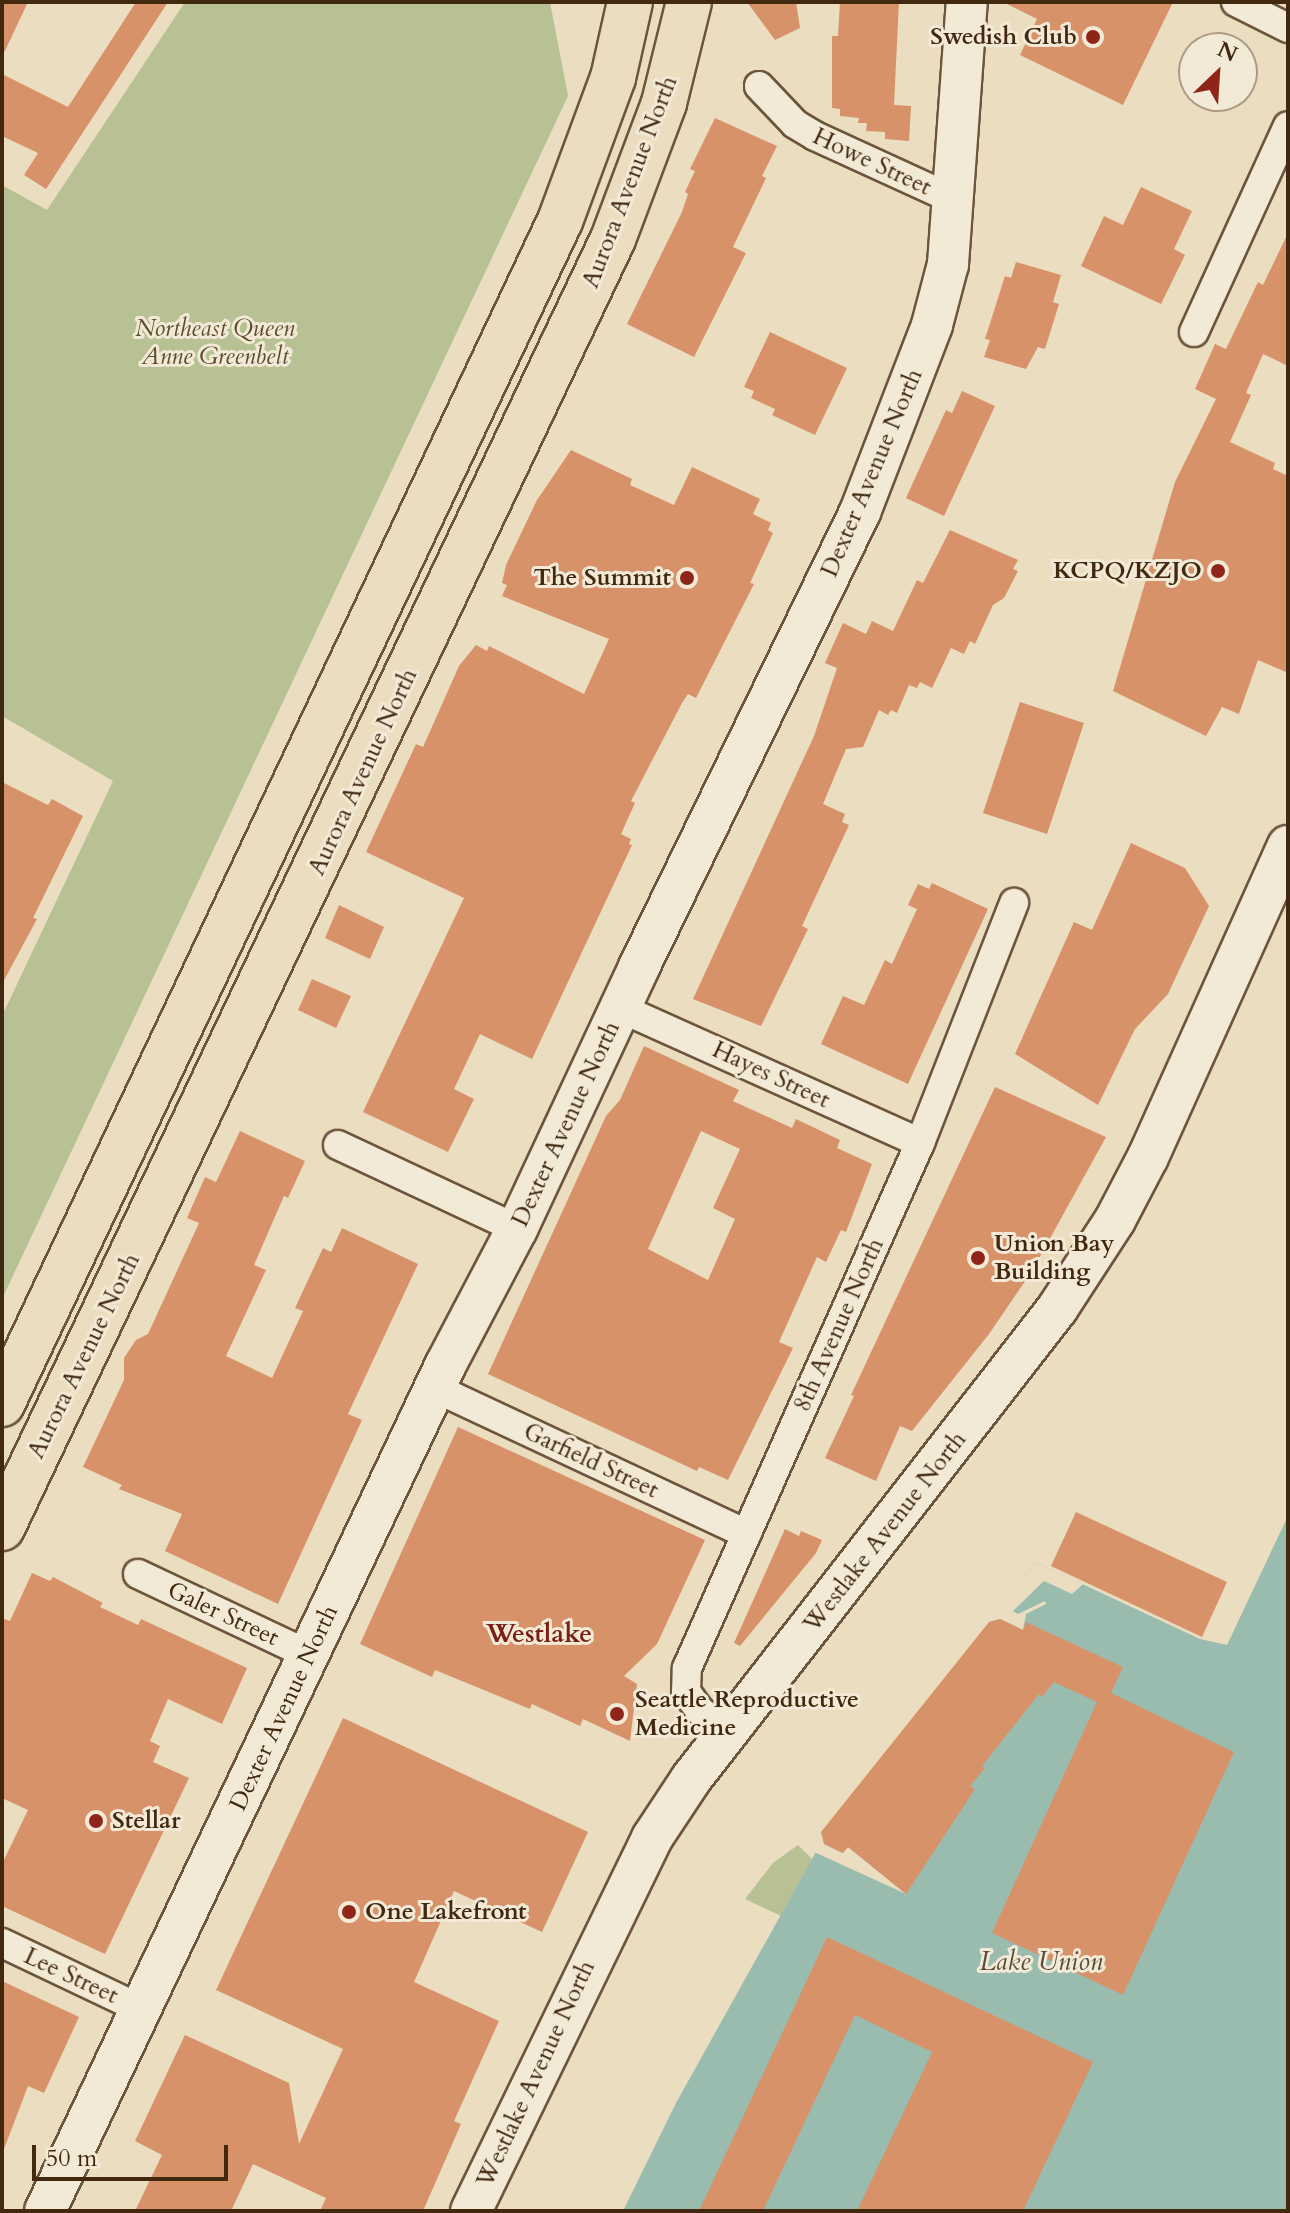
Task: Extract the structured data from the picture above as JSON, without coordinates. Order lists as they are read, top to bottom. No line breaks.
{"streets":{"highway":["Aurora Avenue North"],"main road":["Dexter Avenue North","Westlake Avenue North"],"street":["Howe Street","Hayes Street","8th Avenue North","Garfield Street","Galer Street","Lee Street"]},"crossings":[["Howe Street","Dexter Avenue North"],["Dexter Avenue North","Hayes Street"],["Dexter Avenue North","Garfield Street"],["Dexter Avenue North","Galer Street"],["Dexter Avenue North","Lee Street"],["Hayes Street","8th Avenue North"],["8th Avenue North","Garfield Street"],["8th Avenue North","Westlake Avenue North"]],"districts":["Westlake"],"water":["Lake Union"],"parks":["Northeast Queen Anne Greenbelt"],"places":["Swedish Club","KCPQ/KZJO","The Summit","Union Bay Building","Seattle Reproductive Medicine","Stellar","One Lakefront"],"scale_bar":"50 m","north":"top right"}
